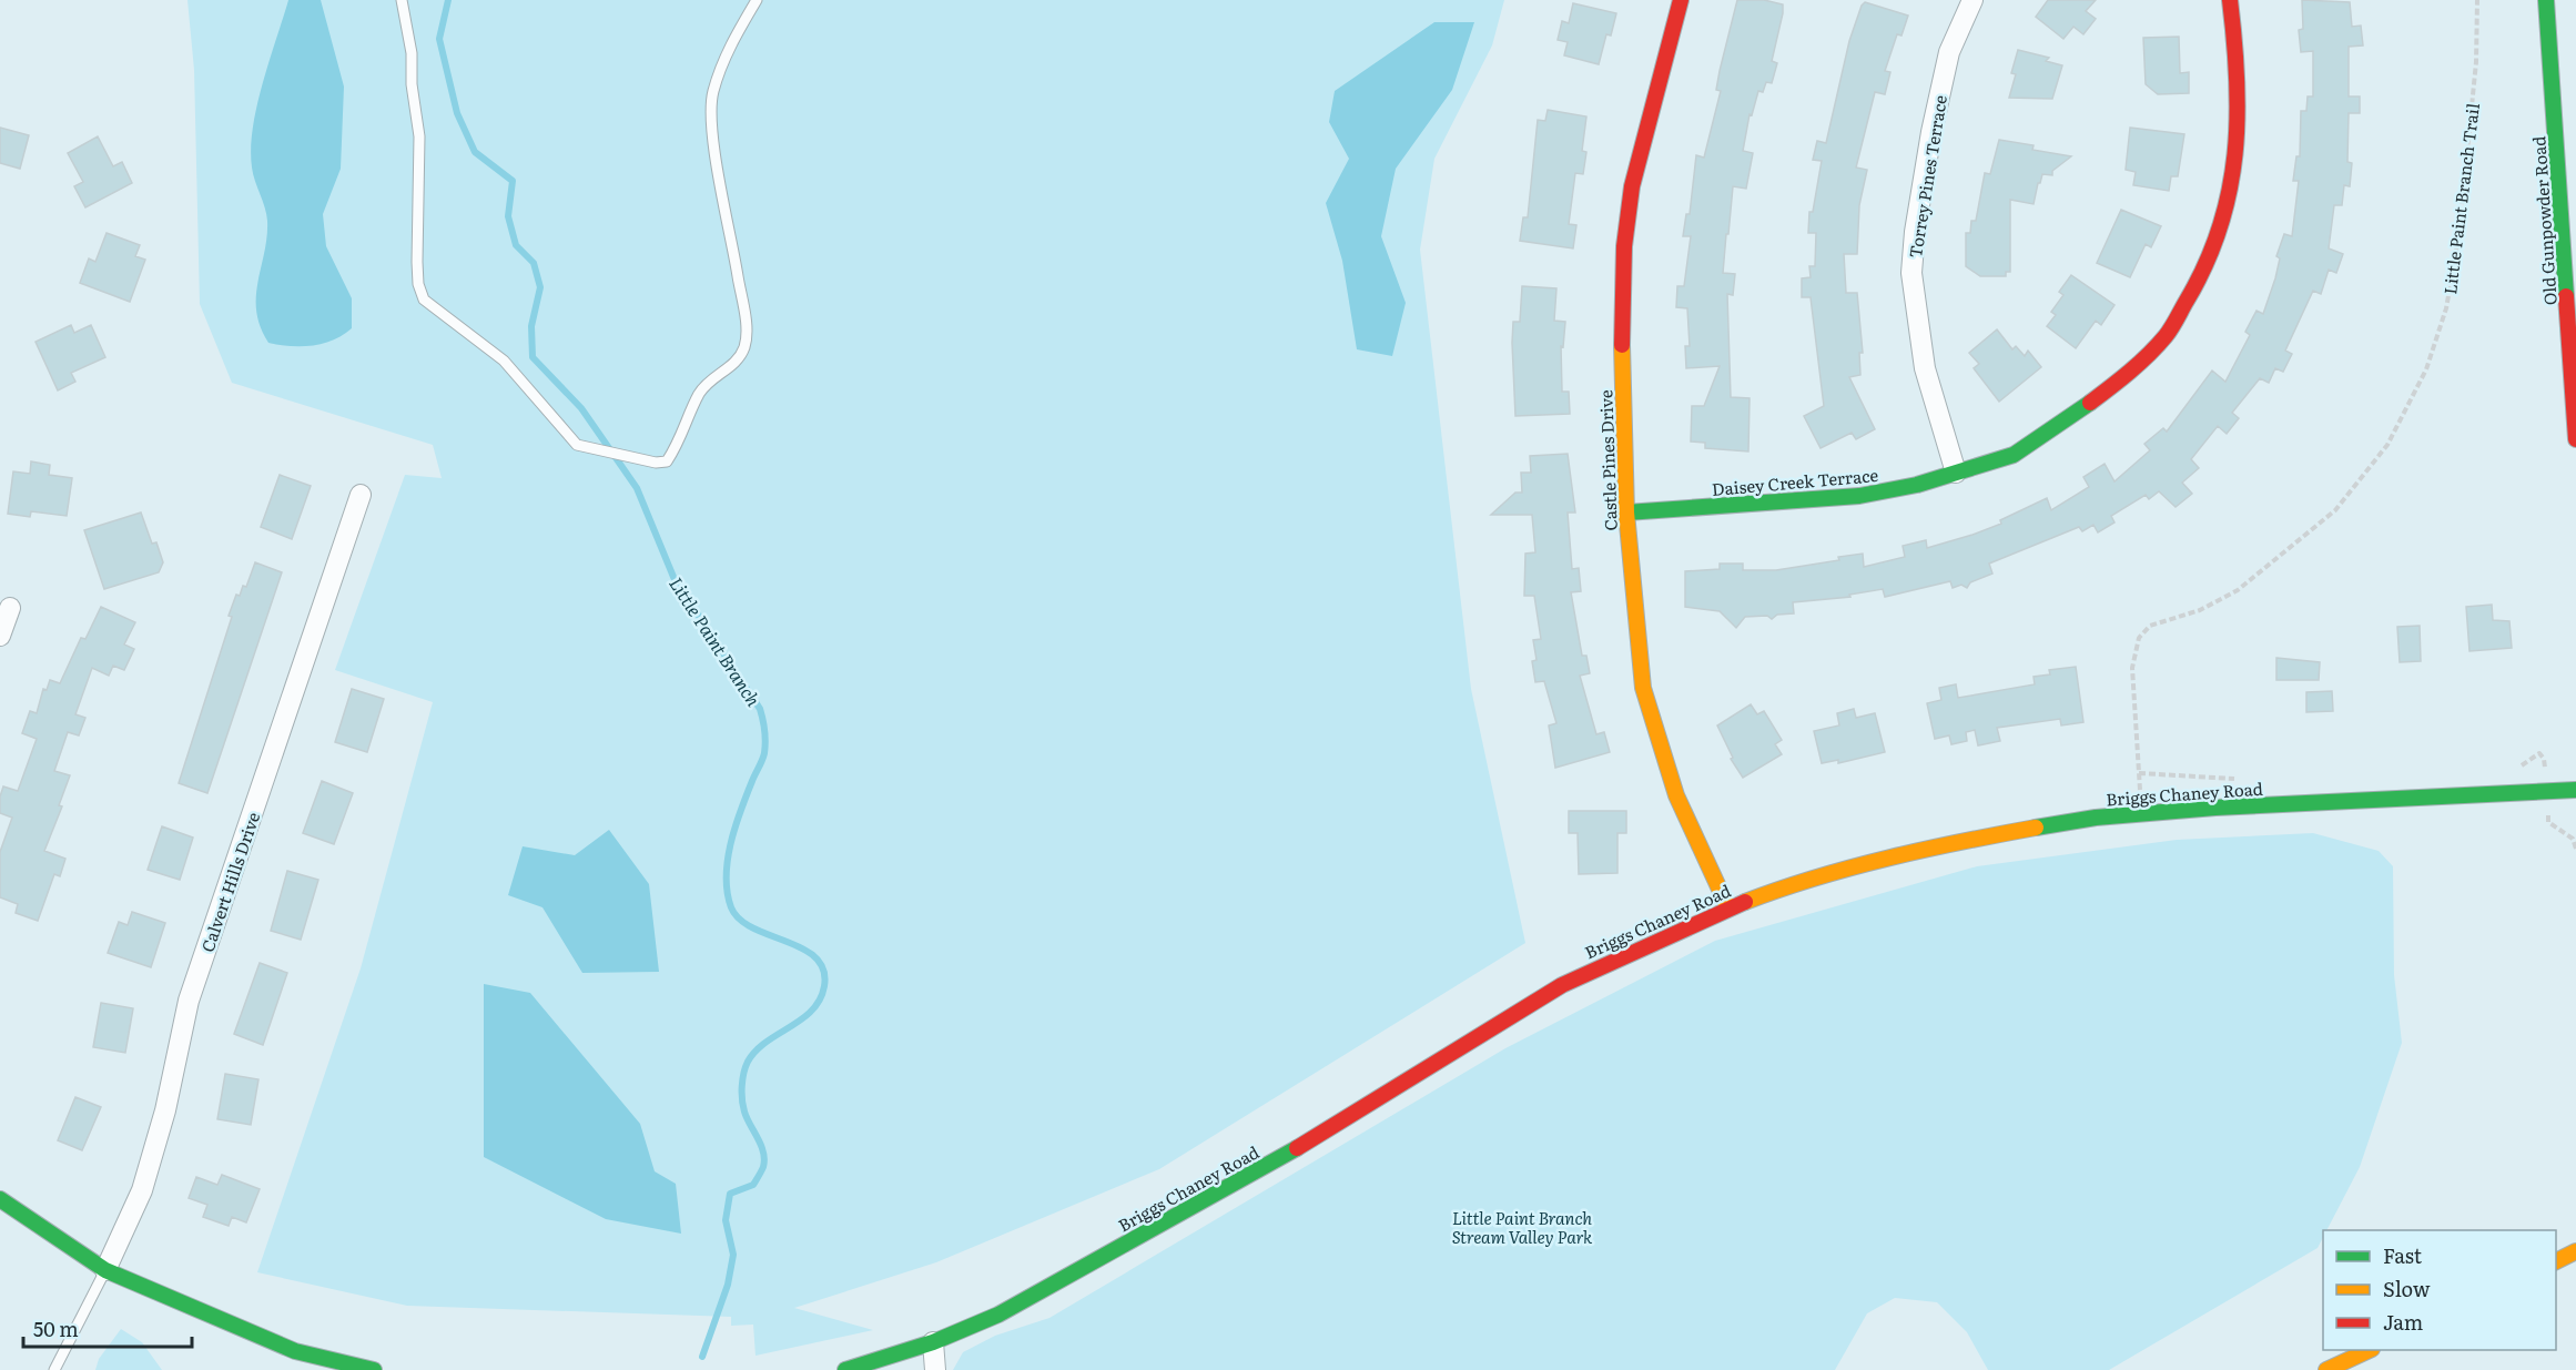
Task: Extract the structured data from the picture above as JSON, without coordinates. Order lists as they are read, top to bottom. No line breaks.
{"streets":{"main road":["Old Gunpowder Road","Castle Pines Drive","Daisey Creek Terrace","Briggs Chaney Road"],"street":["Torrey Pines Terrace","Calvert Hills Drive"],"path":["Little Paint Branch Trail"]},"crossings":[["Torrey Pines Terrace","Daisey Creek Terrace"],["Little Paint Branch Trail","Briggs Chaney Road"],["Castle Pines Drive","Daisey Creek Terrace"],["Castle Pines Drive","Briggs Chaney Road"]],"water":["Little Paint Branch"],"parks":["Little Paint Branch Stream Valley Park"],"legend":["Fast","Slow","Jam"],"scale_bar":"50 m"}
